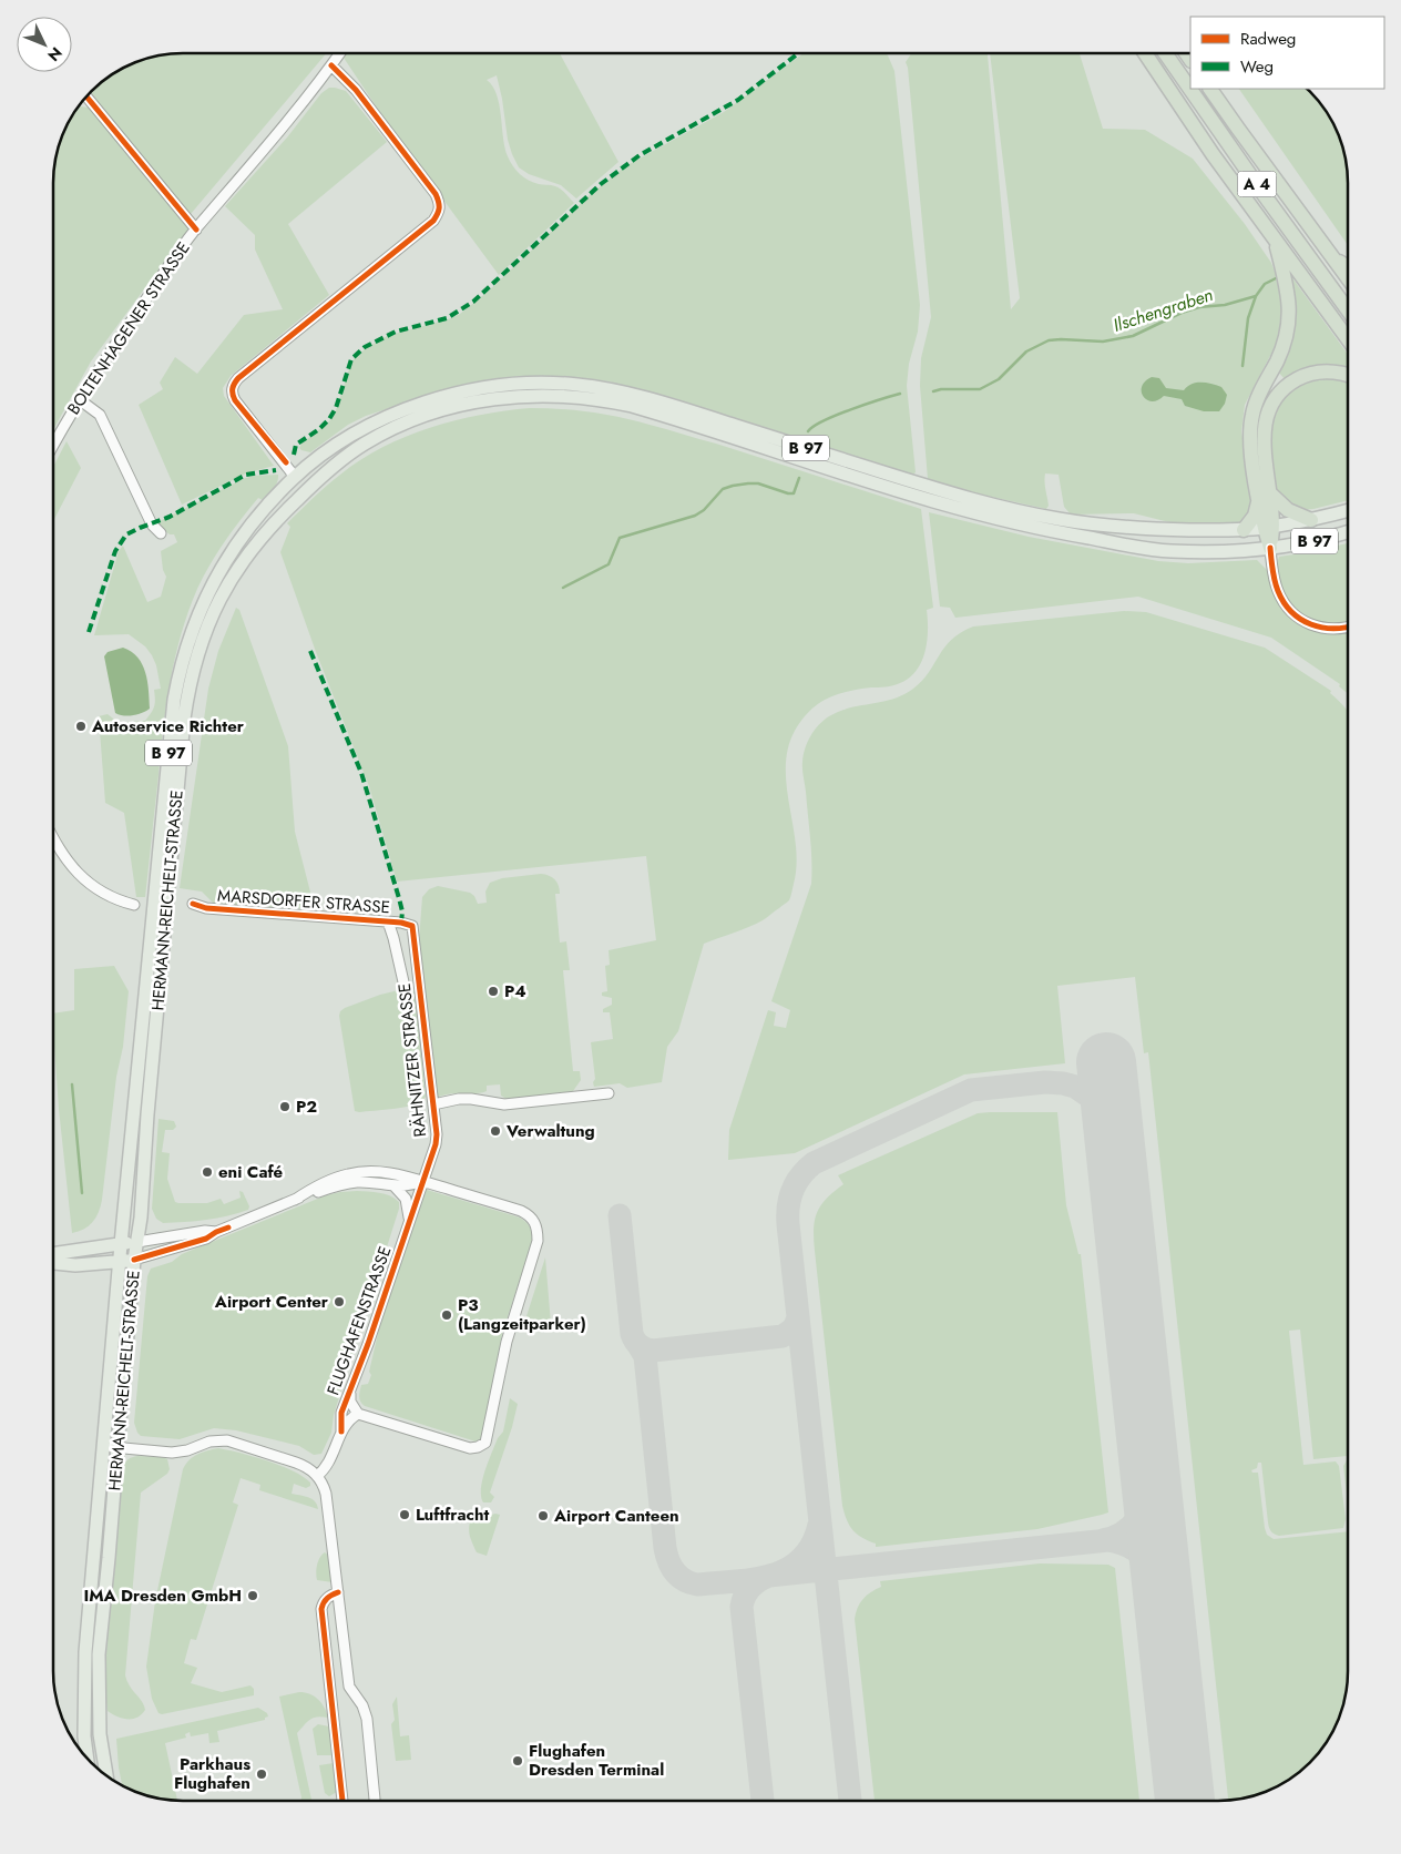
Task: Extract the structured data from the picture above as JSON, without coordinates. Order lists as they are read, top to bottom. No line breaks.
{"streets":{"highway":["A 4"],"main road":["B 97","HERMANN-REICHELT-STRASSE","FLUGHAFENSTRASSE"],"street":["BOLTENHAGENER STRASSE","MARSDORFER STRASSE","RÄHNITZER STRASSE"]},"crossings":[["B 97","HERMANN-REICHELT-STRASSE"],["HERMANN-REICHELT-STRASSE","FLUGHAFENSTRASSE"],["MARSDORFER STRASSE","RÄHNITZER STRASSE"],["RÄHNITZER STRASSE","FLUGHAFENSTRASSE"]],"water":["Ilschengraben"],"places":["Autoservice Richter","P4","P2","Verwaltung","eni Café","Airport Center","P3 (Langzeitparker)","Luftfracht","Airport Canteen","IMA Dresden GmbH","Flughafen Dresden Terminal","Parkhaus Flughafen"],"legend":["Radweg","Weg"],"north":"bottom right"}
